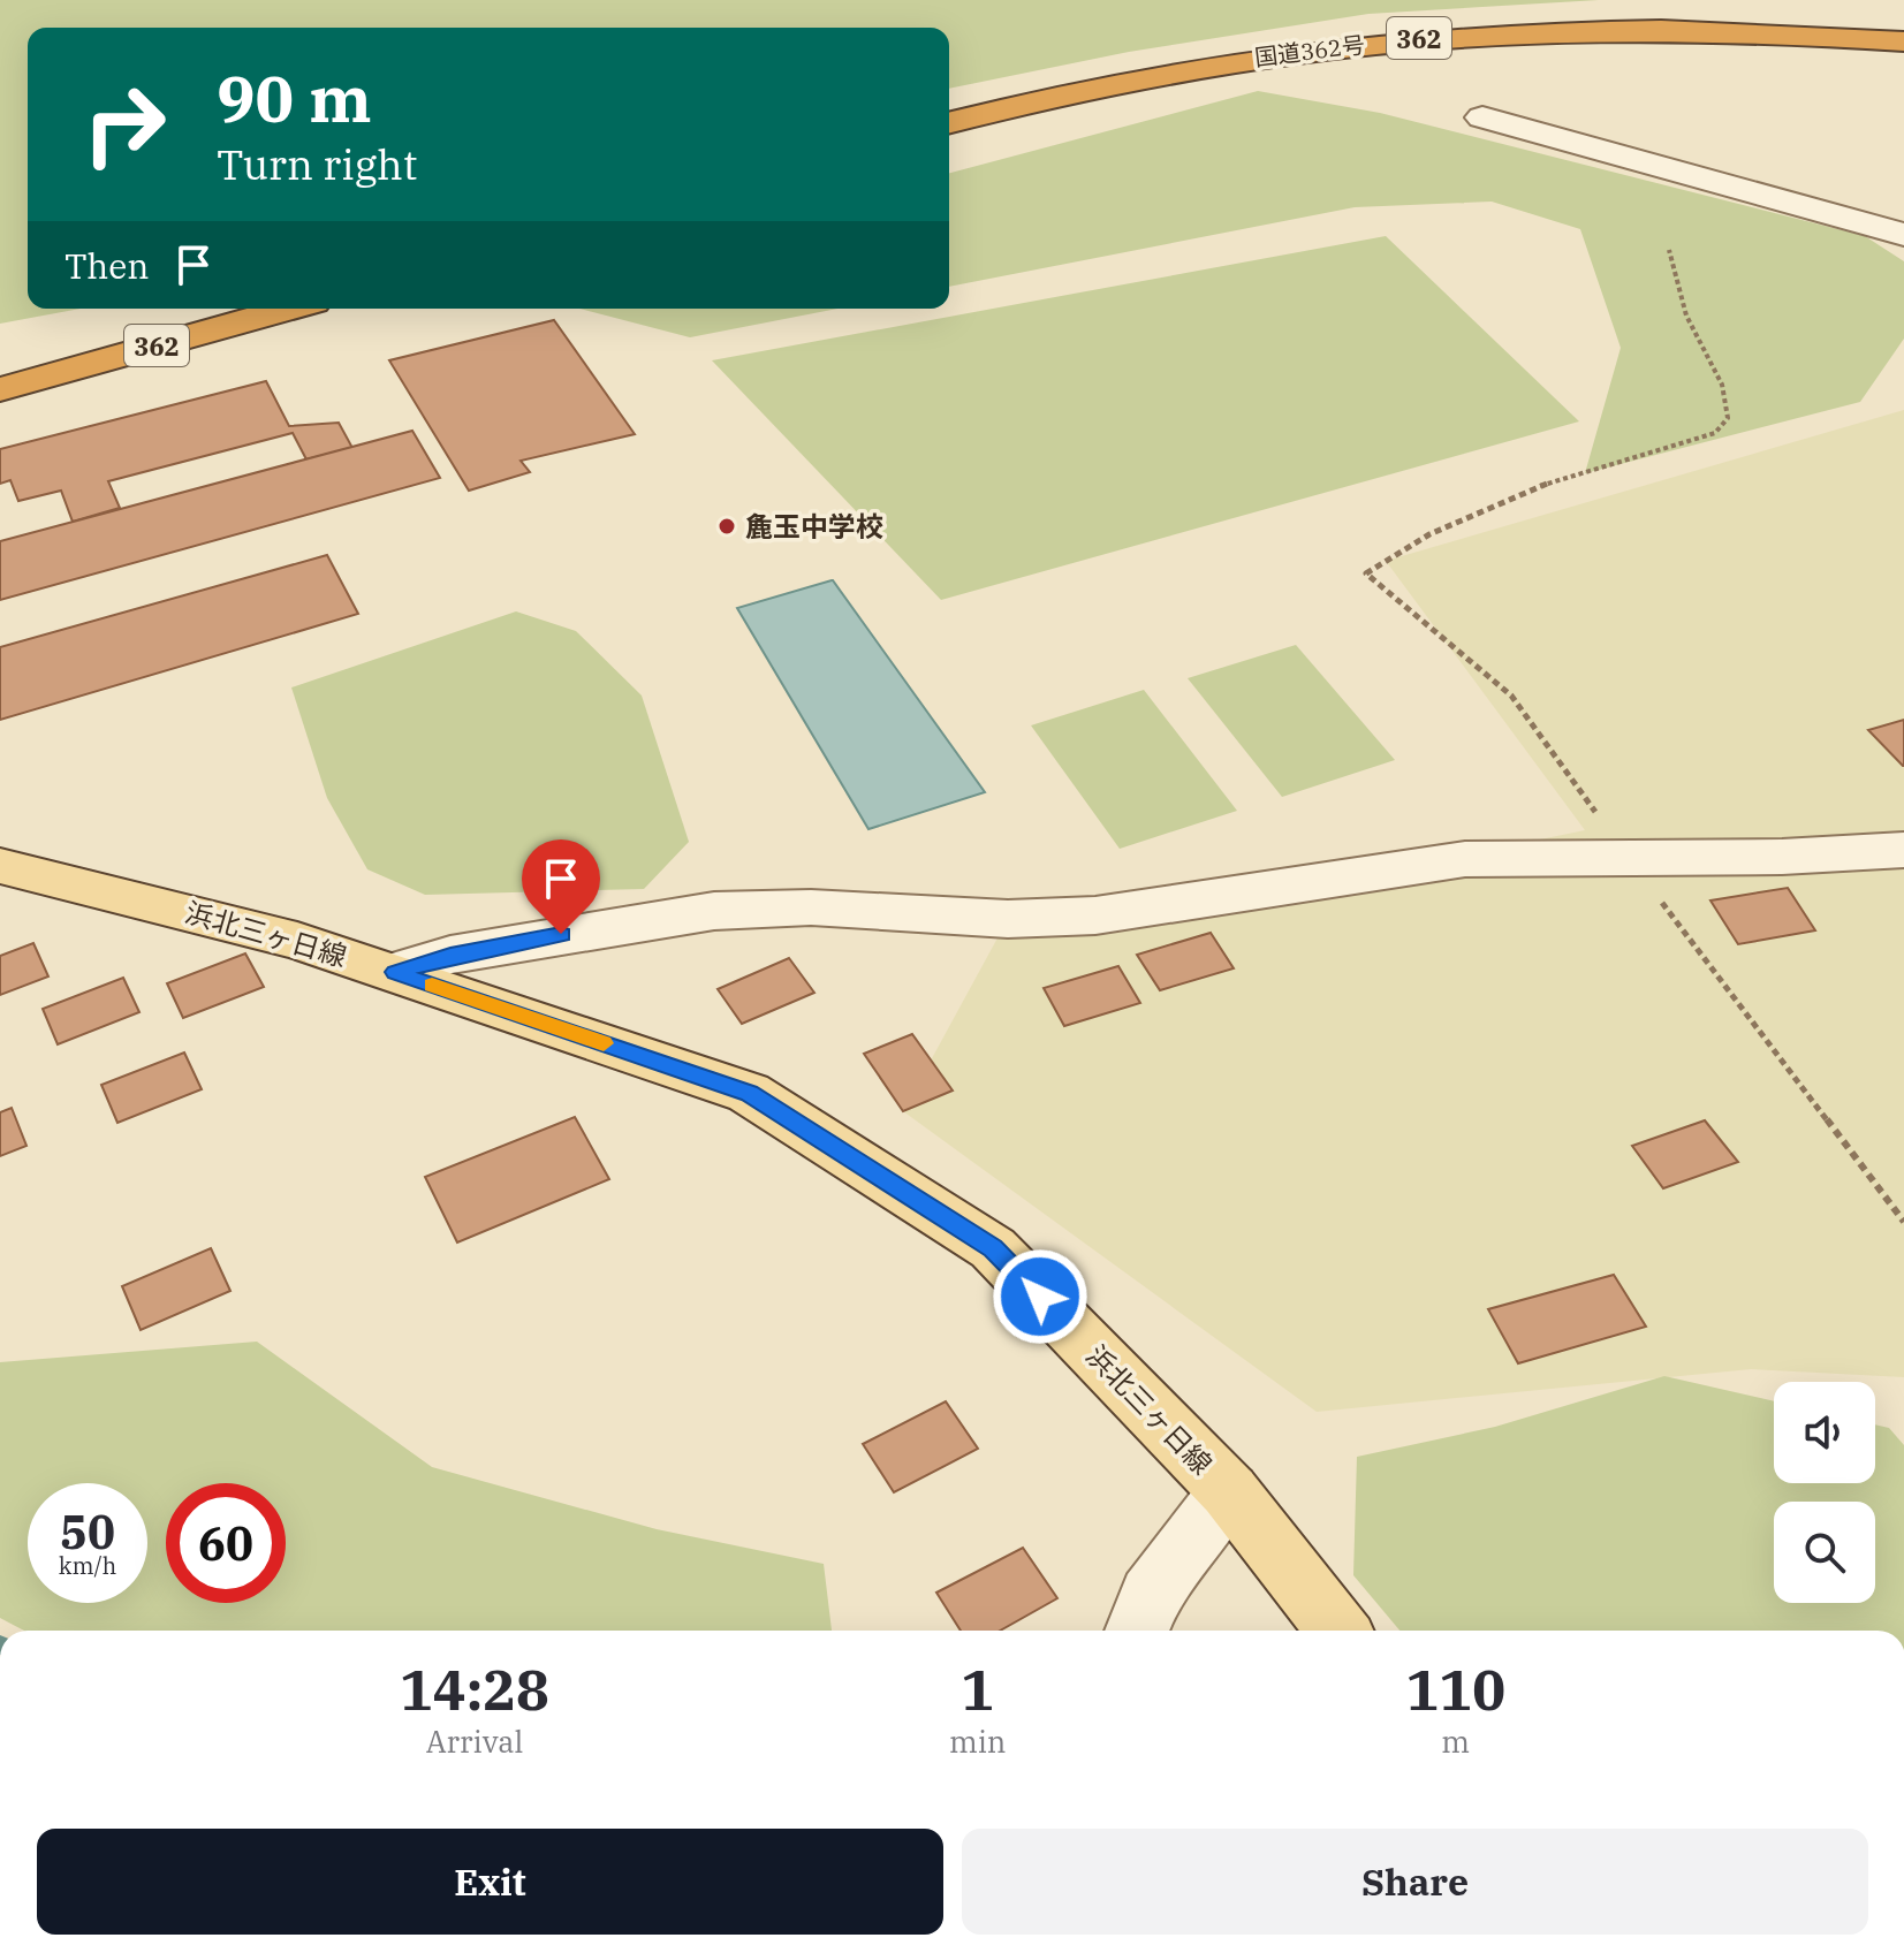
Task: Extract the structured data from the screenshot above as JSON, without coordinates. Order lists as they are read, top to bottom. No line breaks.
{"streets":{"highway":["362","国道362号"],"main road":["浜北三ヶ日線"]},"places":["麁玉中学校"],"page":{"turn":["90 m","Turn right"],"then":"Then","speed":"50 km/h","limit":"60","eta":["14:28","Arrival","1","min","110","m"],"buttons":["Exit","Share"]}}
